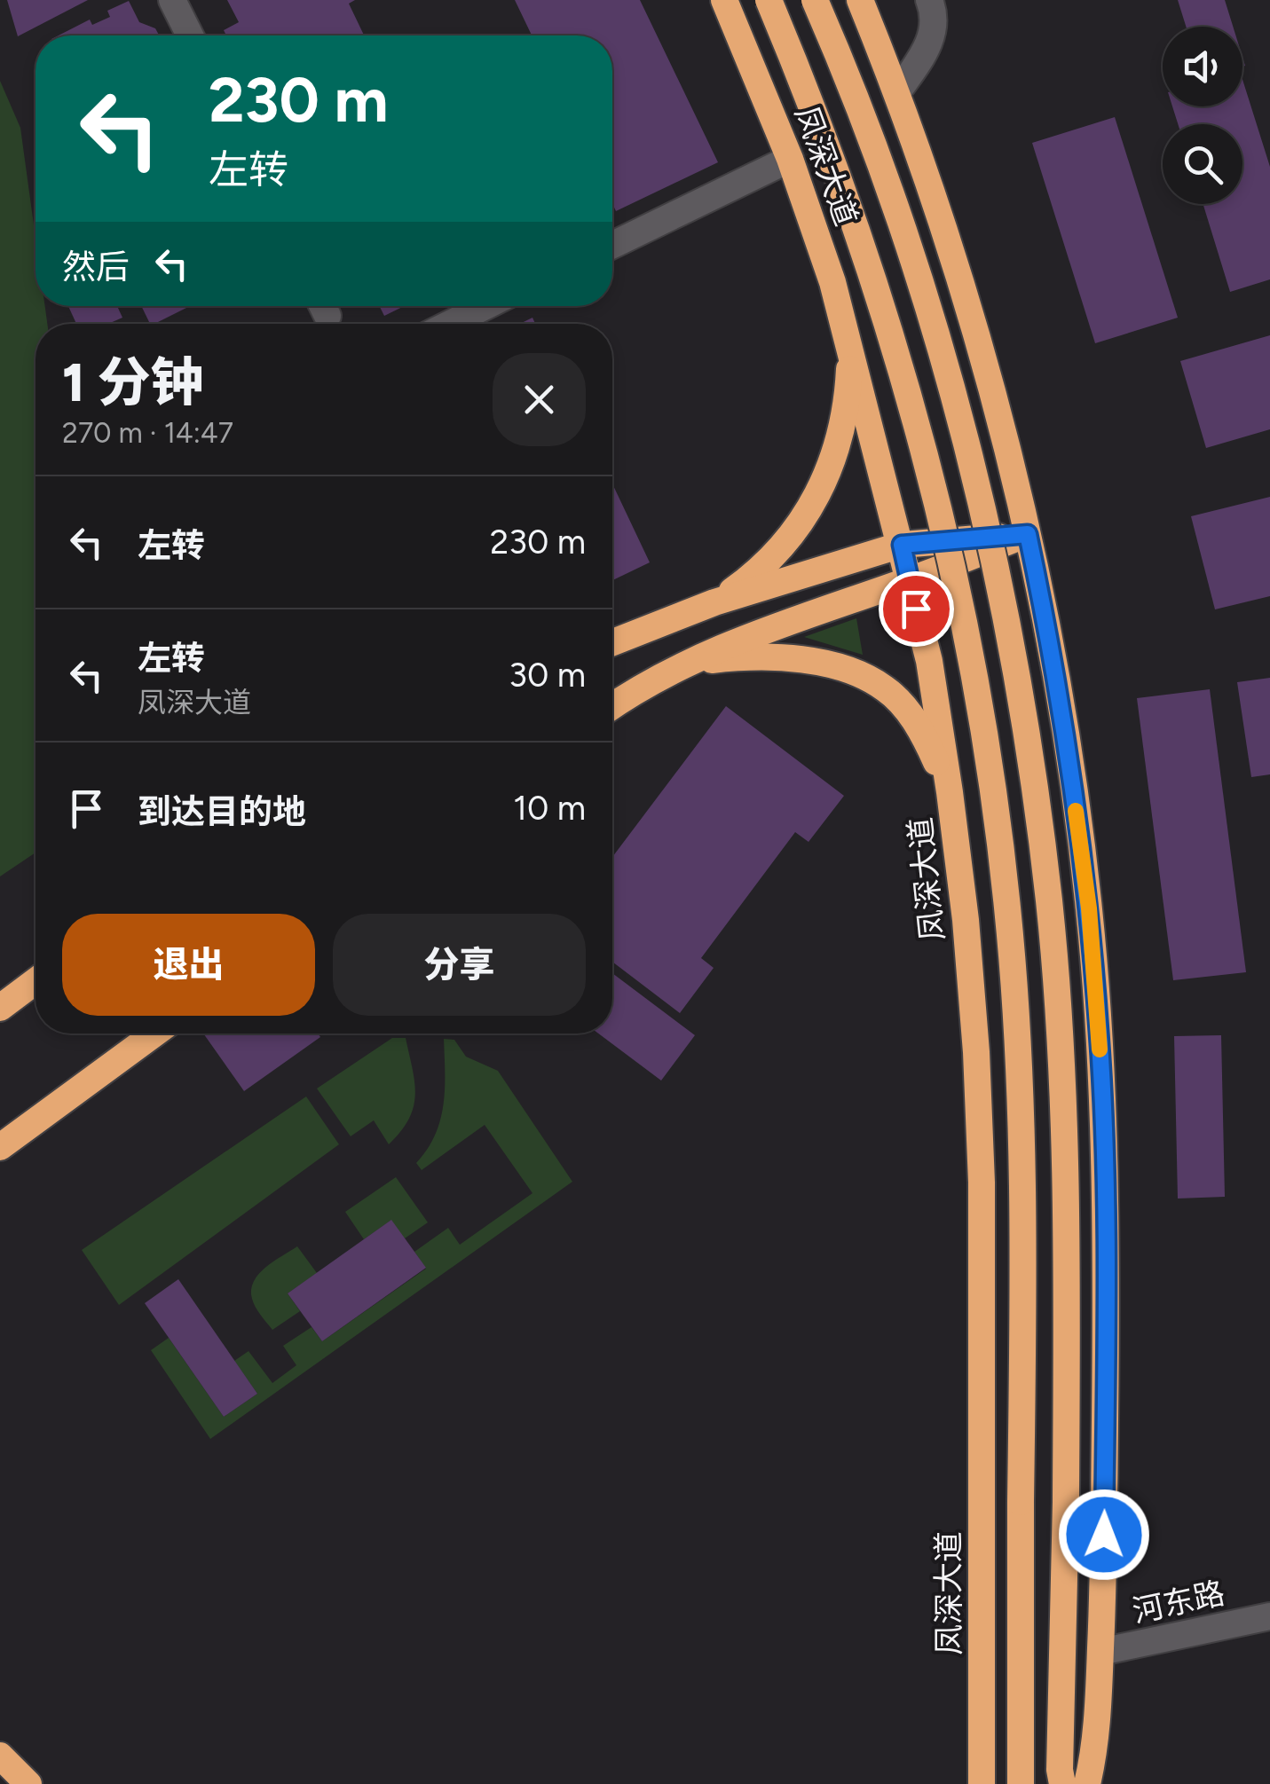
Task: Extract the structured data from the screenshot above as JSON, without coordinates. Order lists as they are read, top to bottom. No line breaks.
{"streets":{"highway":["凤深大道"],"street":["河东路"]},"page":{"turn":["230 m","左转"],"then":"然后","heading":["1 分钟","270 m · 14:47"],"list":[{"name":"左转","value":"230 m"},{"name":"左转","note":"凤深大道","value":"30 m"},{"name":"到达目的地","value":"10 m"}],"buttons":["退出","分享"]}}
